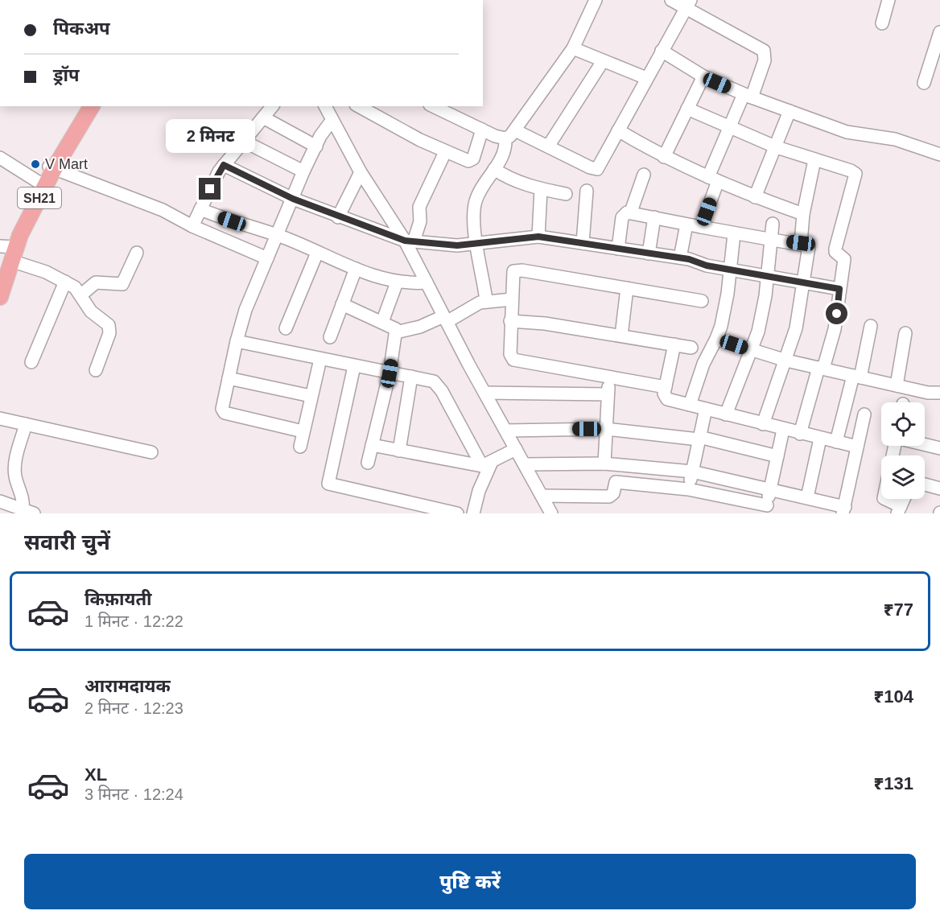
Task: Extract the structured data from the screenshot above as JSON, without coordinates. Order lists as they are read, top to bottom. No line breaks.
{"streets":{"main road":["SH21"]},"places":["V Mart"],"page":{"banner":["पिकअप","ड्रॉप"],"bubble":"2 मिनट","heading":"सवारी चुनें","list":[{"name":"किफ़ायती","note":"1 मिनट · 12:22","value":"₹77"},{"name":"आरामदायक","note":"2 मिनट · 12:23","value":"₹104"},{"name":"XL","note":"3 मिनट · 12:24","value":"₹131"}],"buttons":"पुष्टि करें"}}
